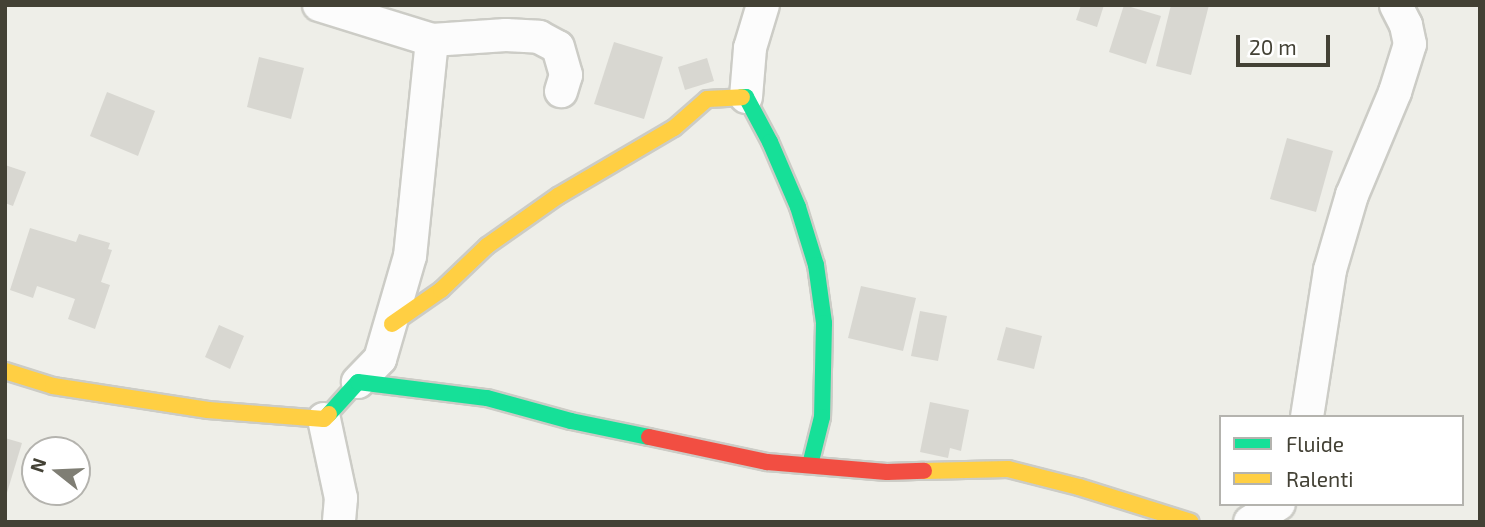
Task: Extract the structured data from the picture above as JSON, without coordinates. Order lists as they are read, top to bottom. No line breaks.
{"legend":["Fluide","Ralenti"],"scale_bar":"20 m","north":"left"}
